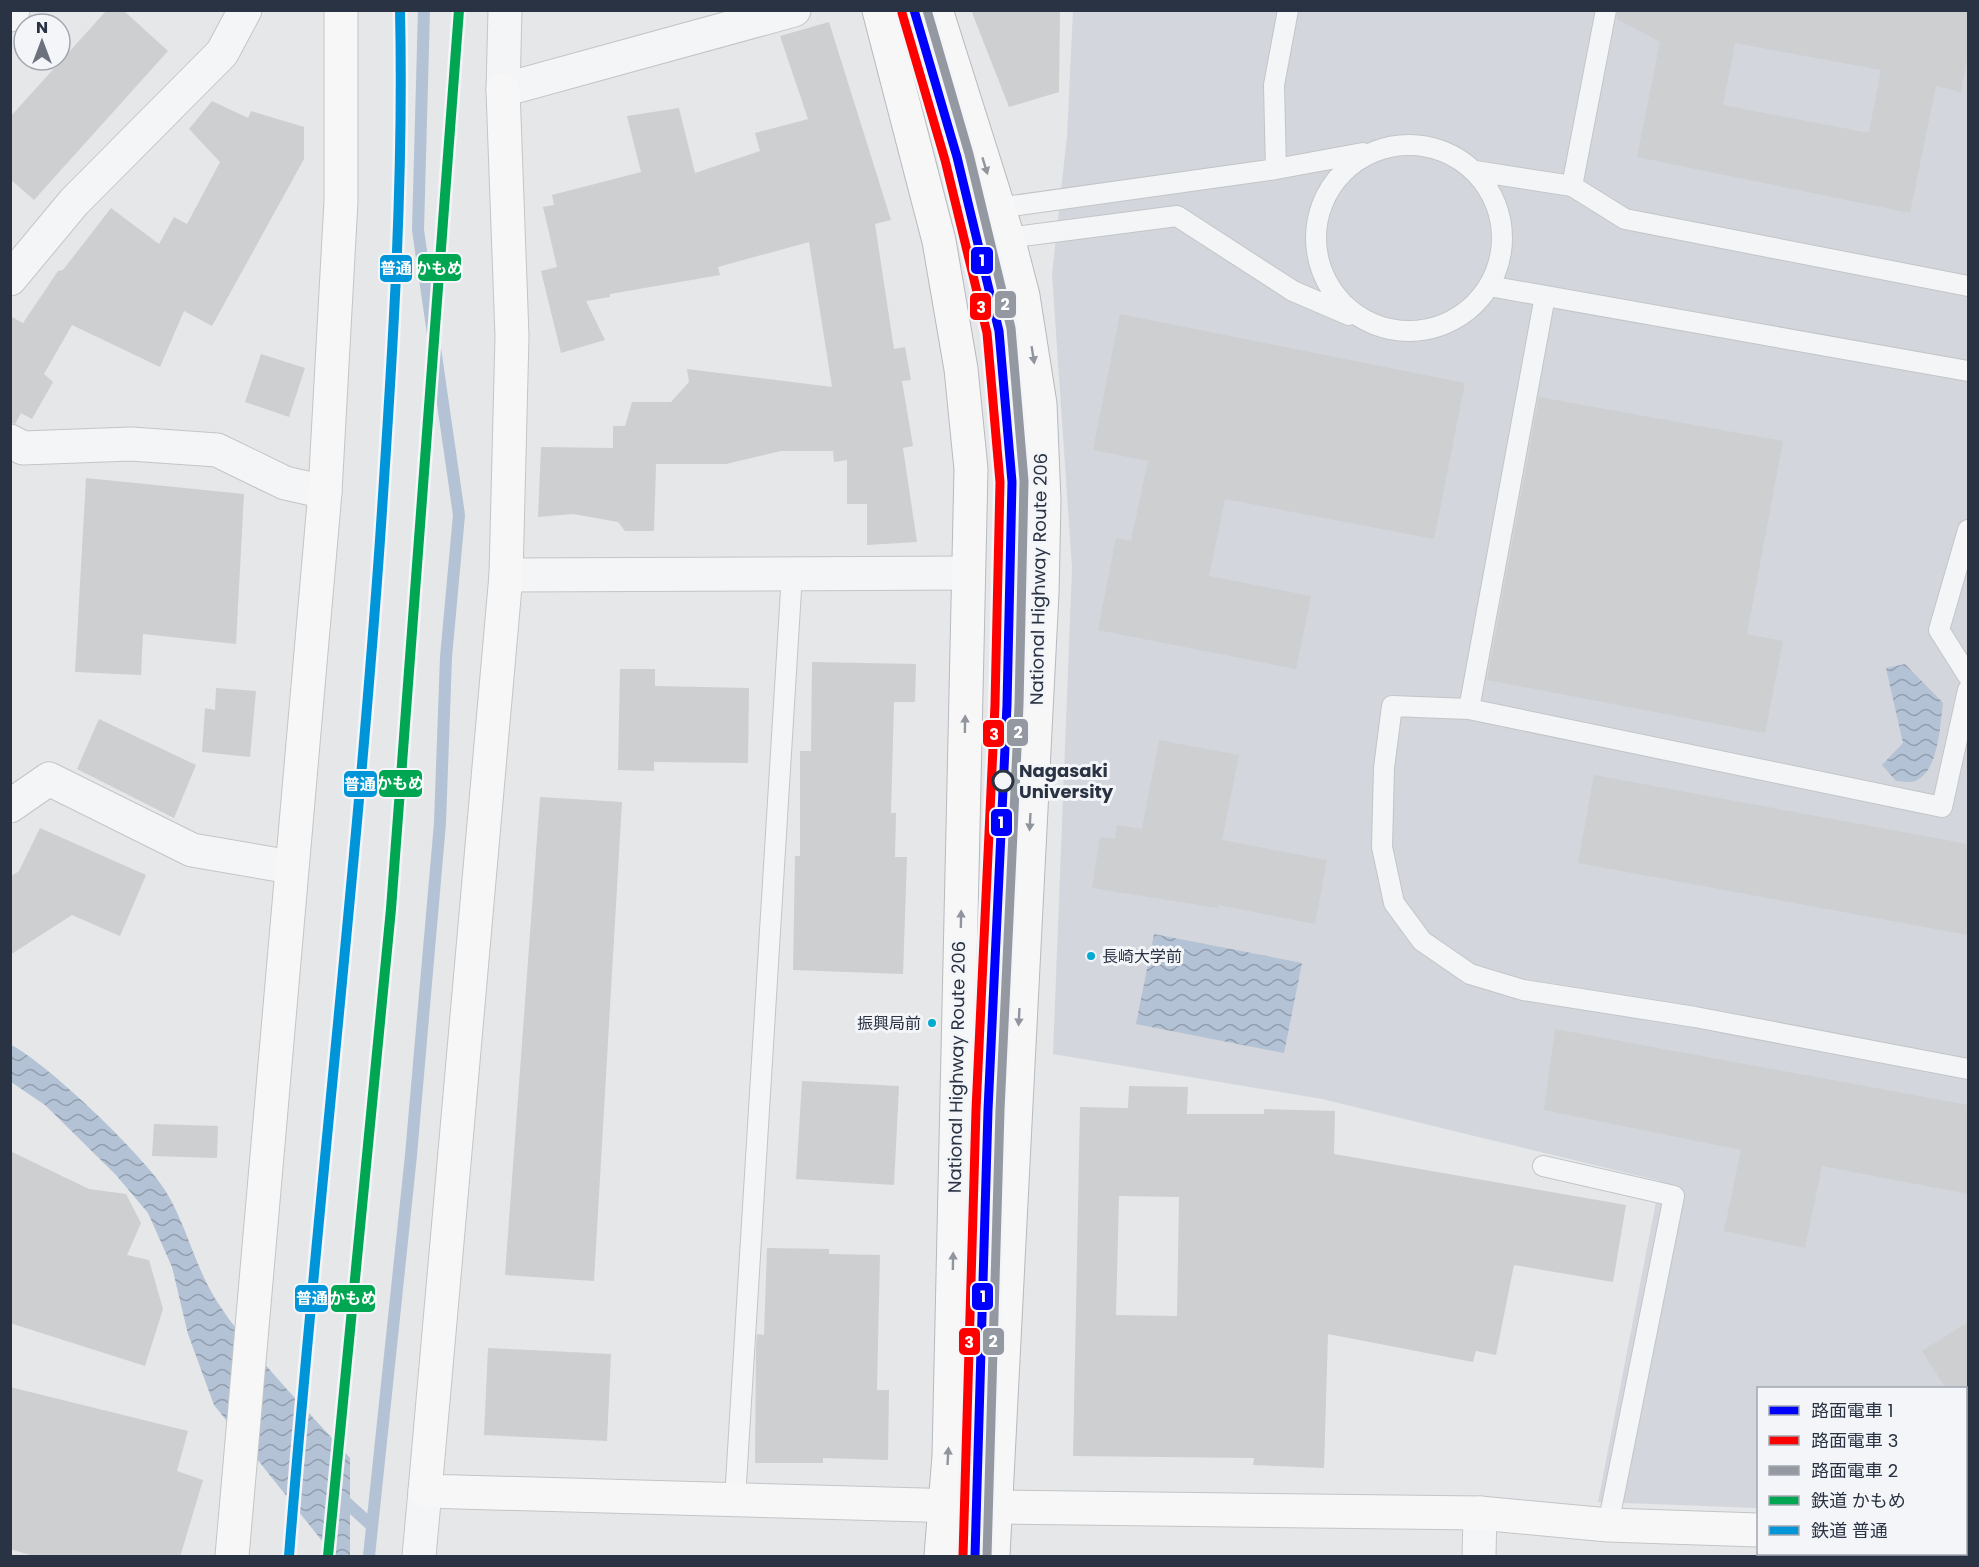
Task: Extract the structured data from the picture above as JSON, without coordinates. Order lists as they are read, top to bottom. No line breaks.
{"streets":{"main road":["National Highway Route 206"]},"places":["Nagasaki University","長崎大学前","振興局前"],"lines":["tram line 1","tram line 2","rail line かもめ","rail line 普通","tram line 3"],"legend":["路面電車 1","路面電車 3","路面電車 2","鉄道 かもめ","鉄道 普通"],"north":"top"}
